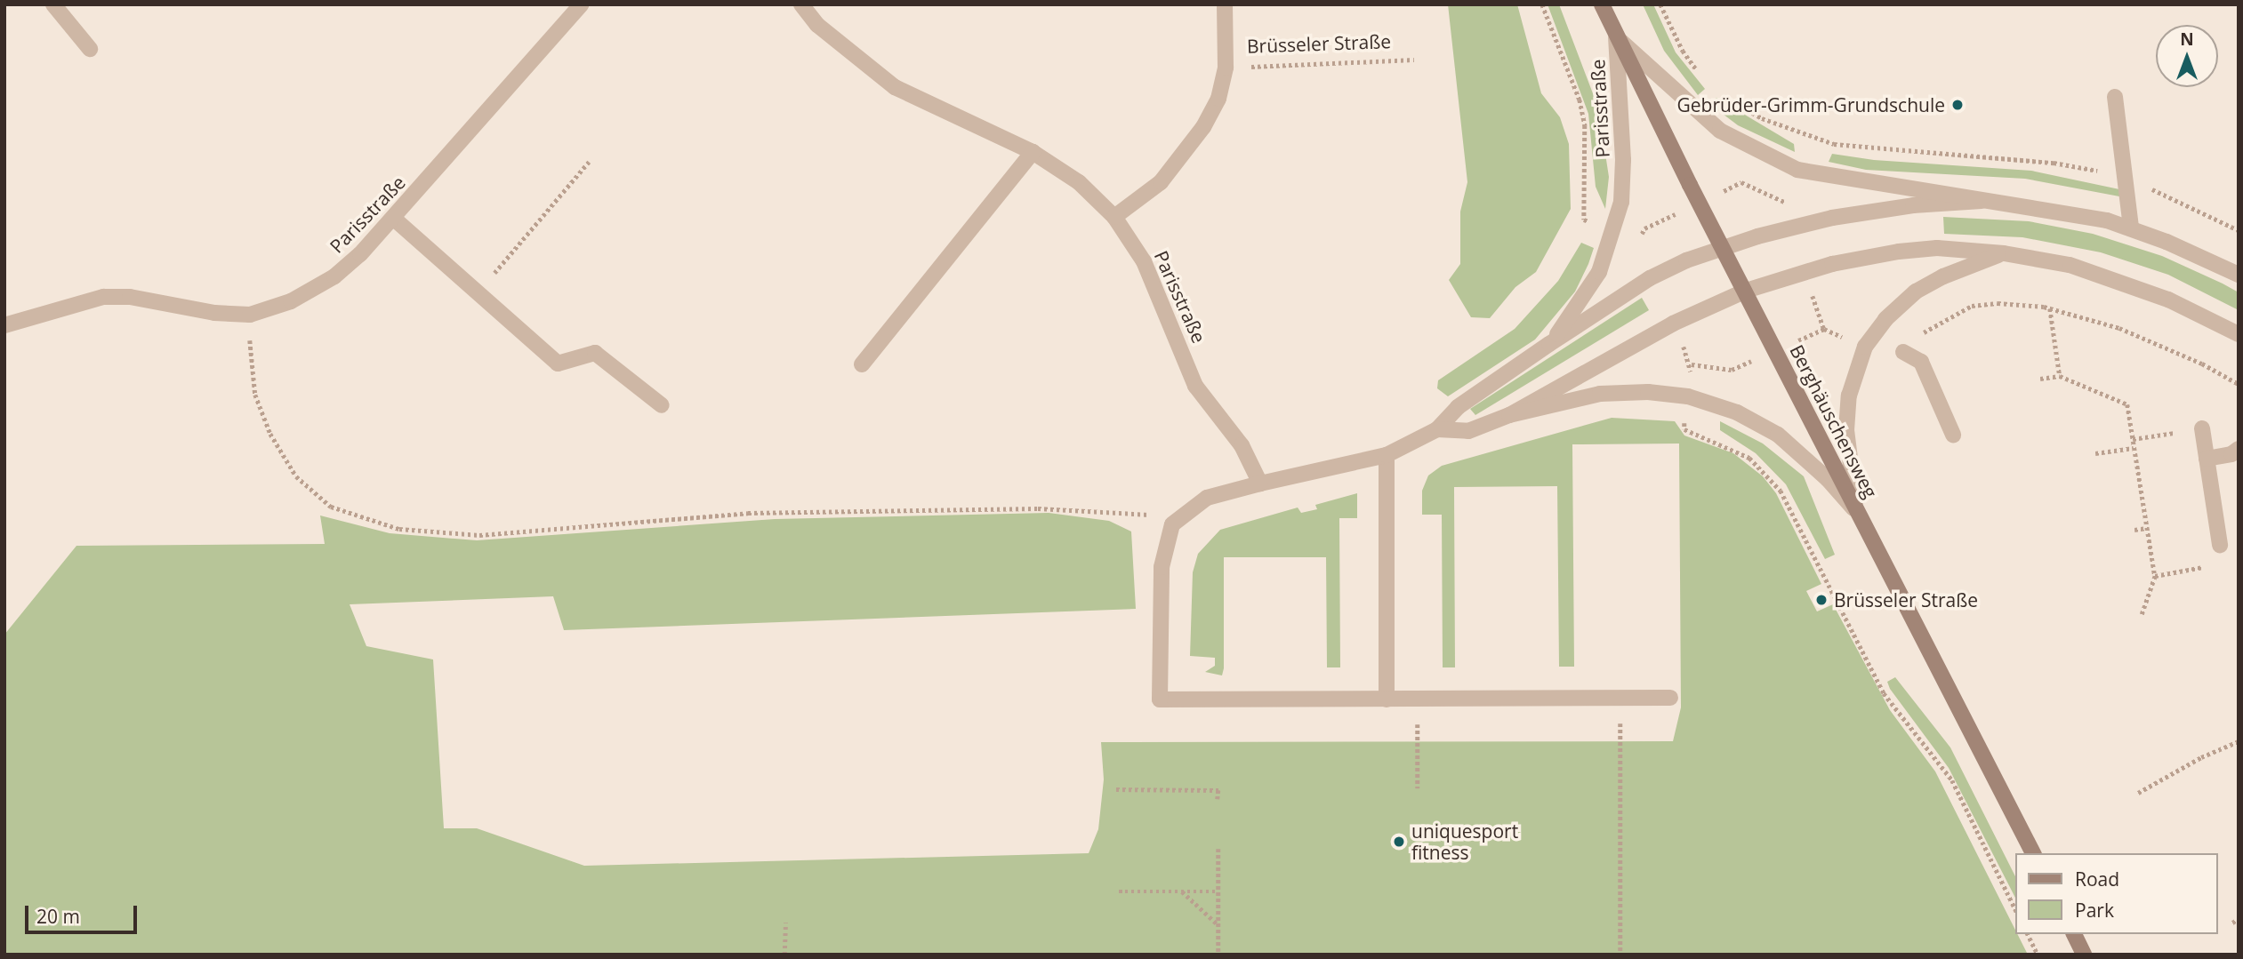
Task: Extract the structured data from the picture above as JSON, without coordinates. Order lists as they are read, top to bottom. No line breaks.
{"streets":{"main road":["Berghäuschensweg"],"street":["Brüsseler Straße","Parisstraße"]},"crossings":[["Brüsseler Straße","Parisstraße"],["Parisstraße","Berghäuschensweg"]],"places":["Gebrüder-Grimm-Grundschule","Brüsseler Straße","uniquesport fitness"],"legend":["Road","Park"],"scale_bar":"20 m","north":"top"}
